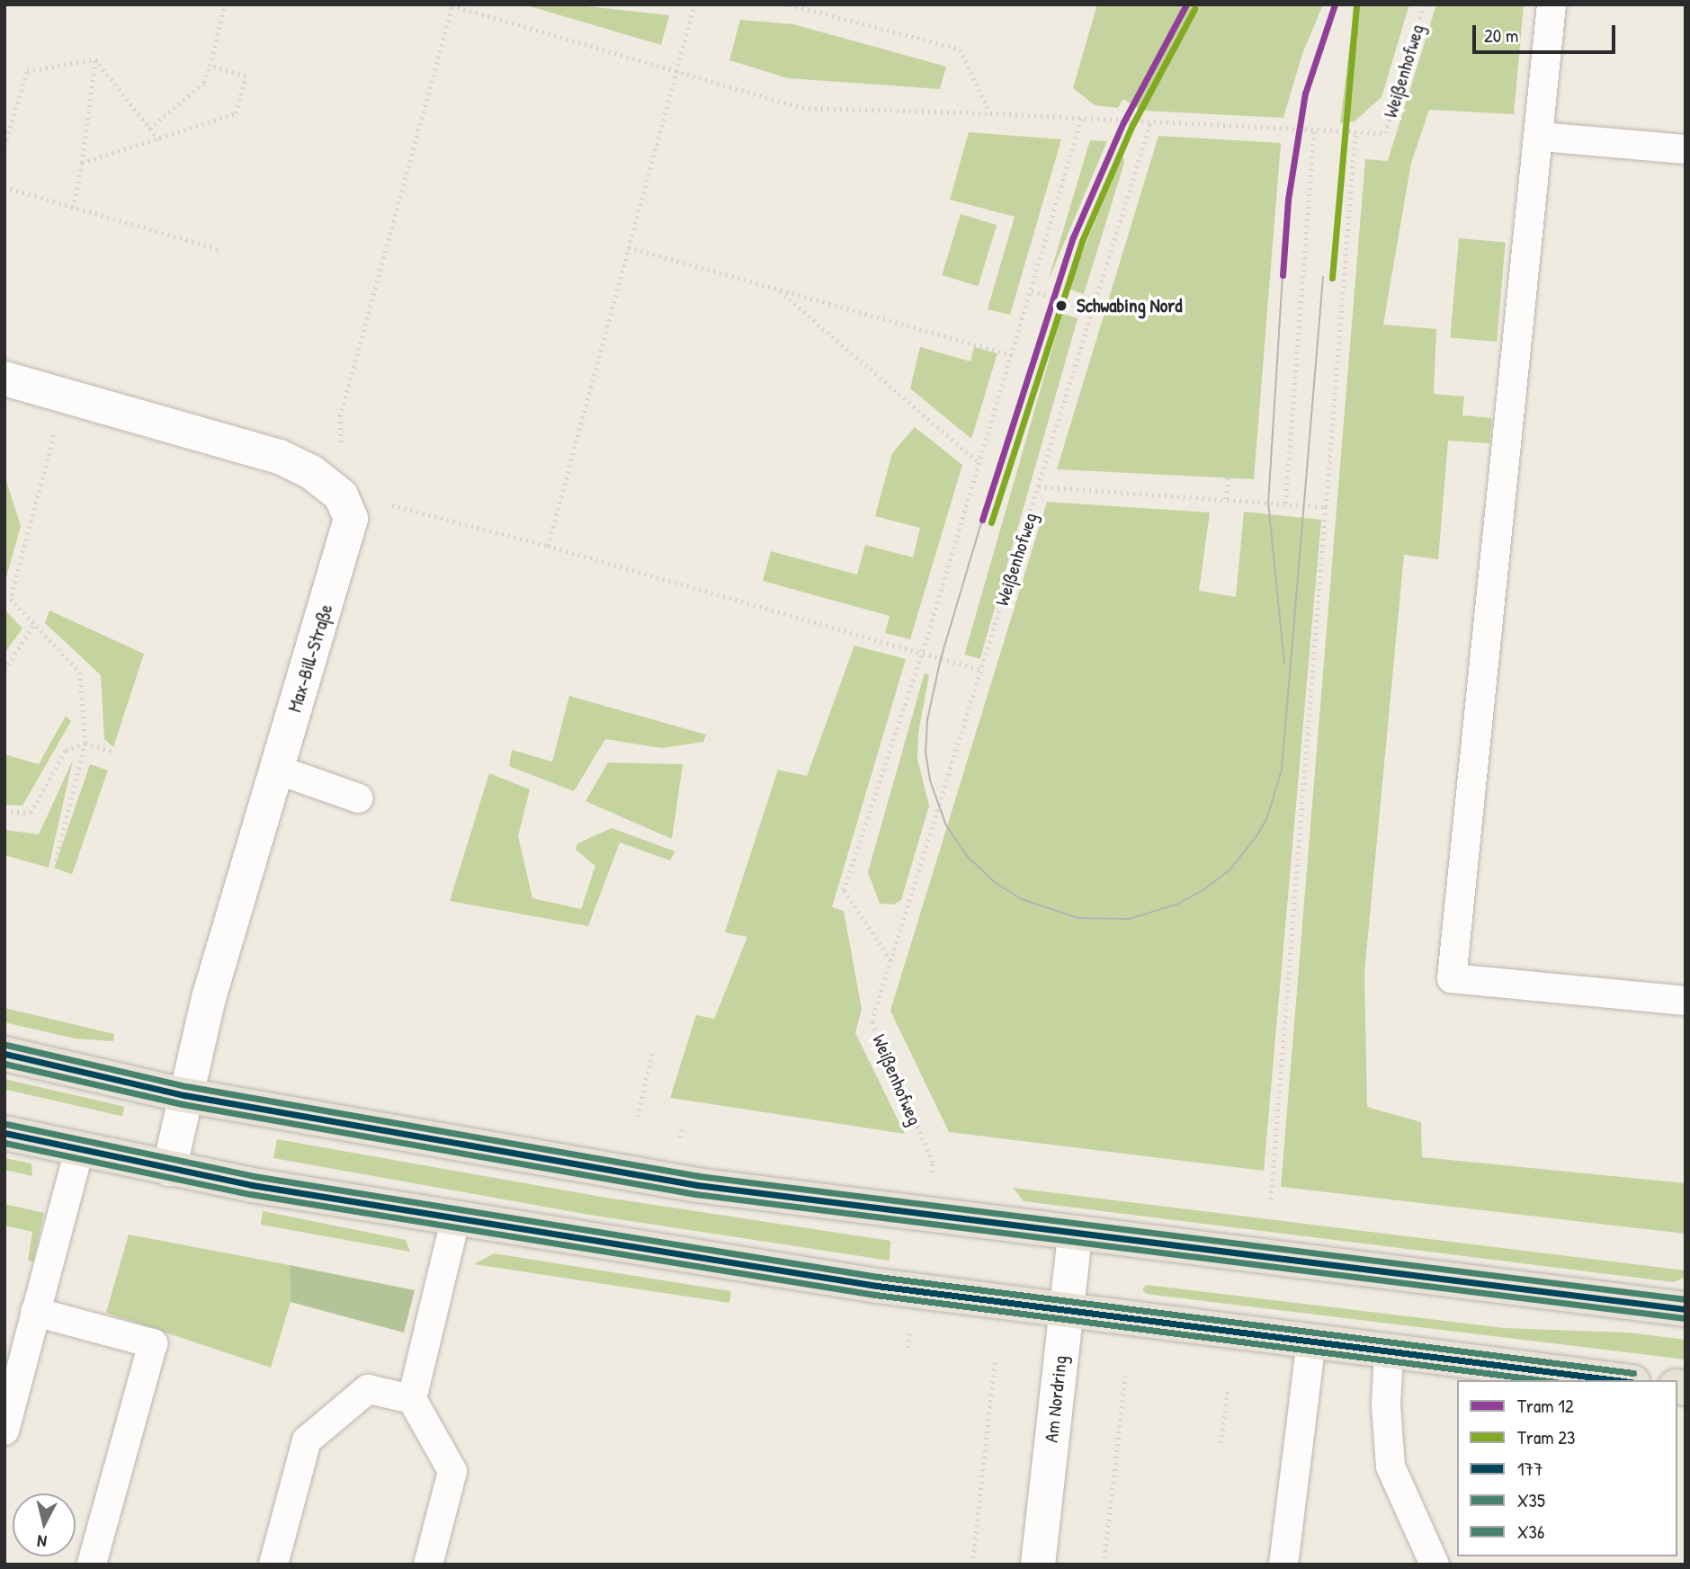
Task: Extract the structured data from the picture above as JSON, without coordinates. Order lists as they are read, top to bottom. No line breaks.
{"streets":{"street":["Max-Bill-Straße","Am Nordring"],"path":["Weißenhofweg"]},"places":["Schwabing Nord"],"lines":["tram line 12","tram line 23","transit line X36","transit line 177","transit line X35"],"legend":["Tram 12","Tram 23","177","X35","X36"],"scale_bar":"20 m","north":"bottom"}
